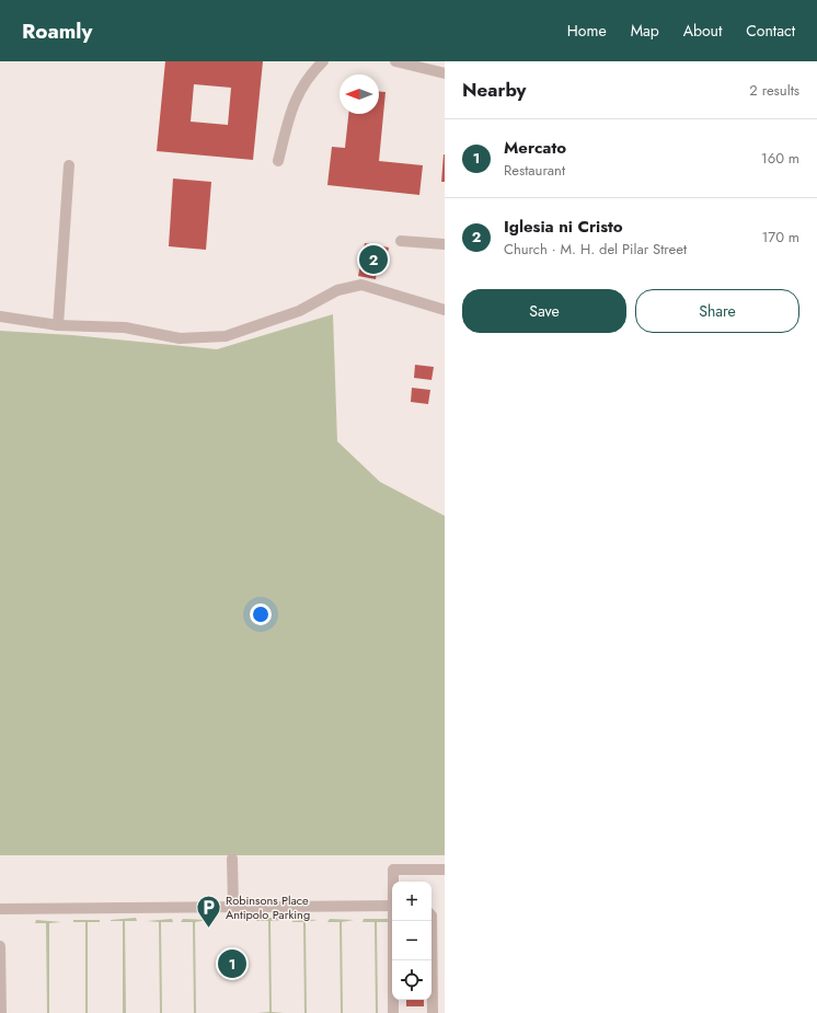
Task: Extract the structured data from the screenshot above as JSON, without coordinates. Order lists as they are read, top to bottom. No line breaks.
{"places":{"parking":["Robinsons Place Antipolo Parking"]},"north":"left","page":{"header":"Roamly","nav":["Home","Map","About","Contact"],"heading":["Nearby","2 results"],"list":[{"mark":"1","name":"Mercato","note":"Restaurant","value":"160 m"},{"mark":"2","name":"Iglesia ni Cristo","note":"Church · M. H. del Pilar Street","value":"170 m"}],"pins":["2","1"],"buttons":["Save","Share"],"map_buttons":["+","−"]}}
